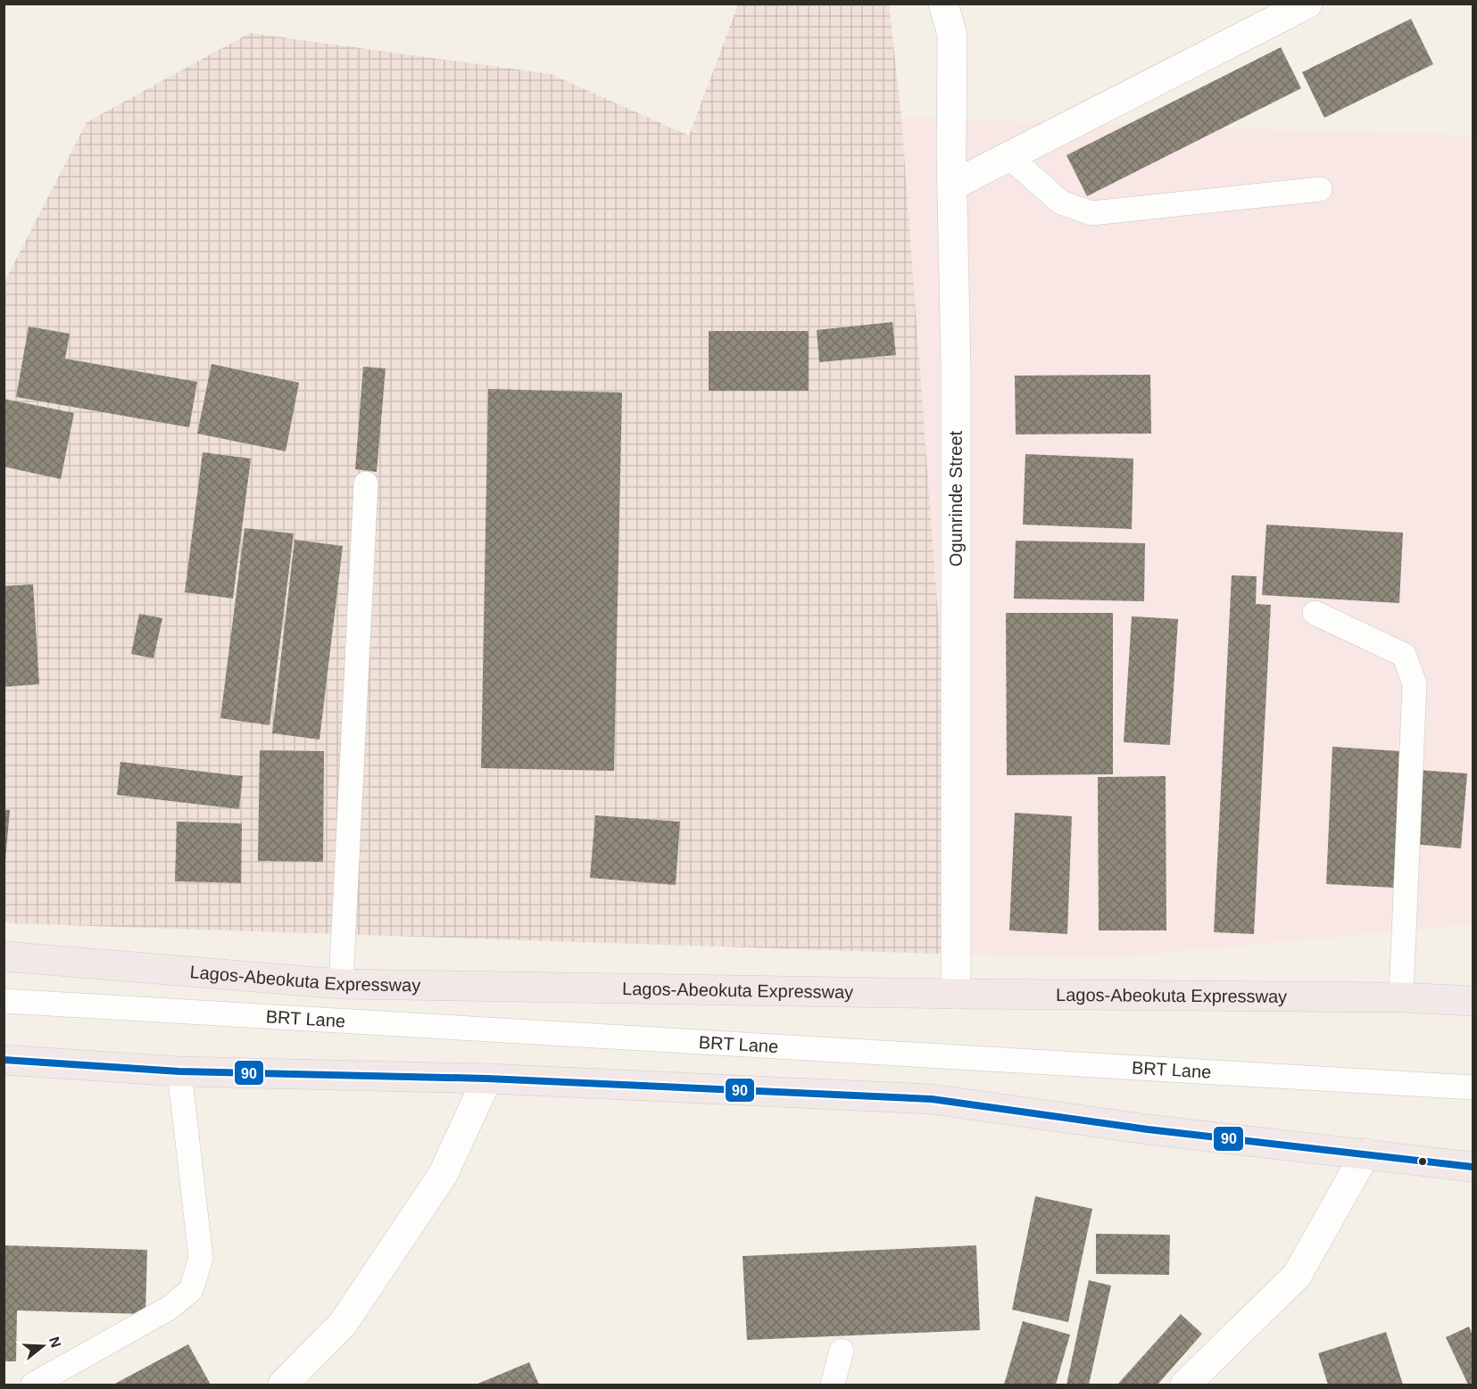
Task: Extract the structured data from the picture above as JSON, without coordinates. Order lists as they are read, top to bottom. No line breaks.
{"streets":{"highway":["Lagos-Abeokuta Expressway"],"street":["Ogunrinde Street"],"lane":["BRT Lane"]},"crossings":[["Ogunrinde Street","Lagos-Abeokuta Expressway"]],"lines":["transit line 90"],"north":"right"}
